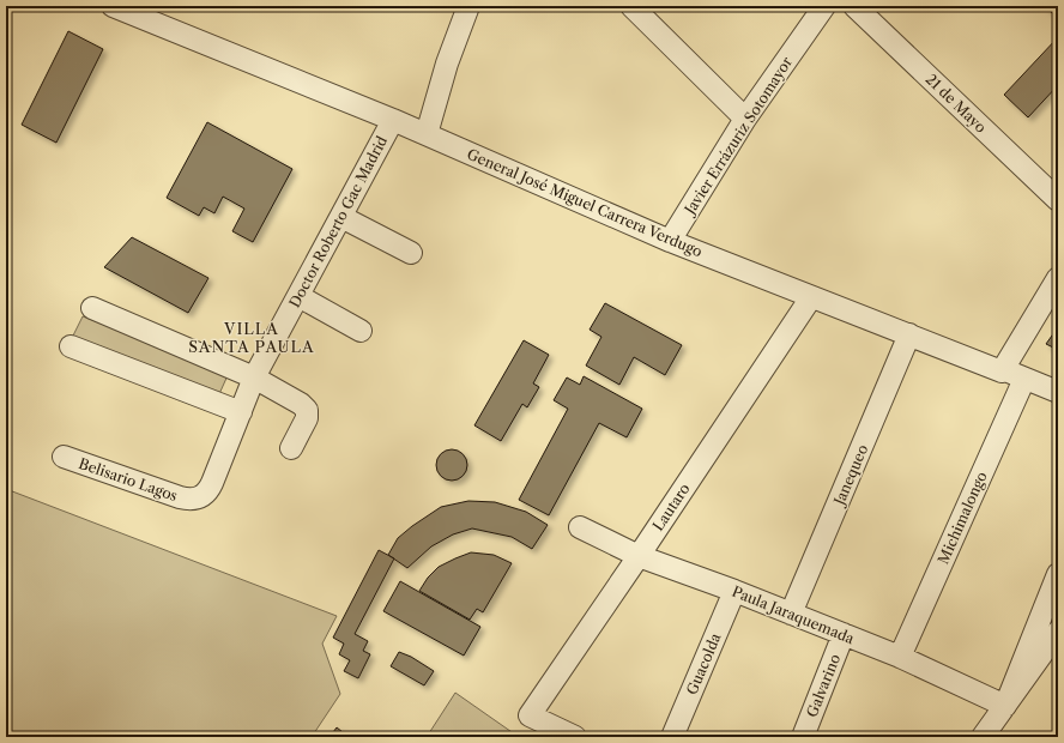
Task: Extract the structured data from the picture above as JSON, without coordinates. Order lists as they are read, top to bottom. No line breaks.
{"streets":{"street":["21 de Mayo","Javier Errázuriz Sotomayor","General José Miguel Carrera Verdugo","Doctor Roberto Gac Madrid","Janequeo","Belisario Lagos","Lautaro","Michimalongo","Paula Jaraquemada","Guacolda","Galvarino"]},"crossings":[["Javier Errázuriz Sotomayor","General José Miguel Carrera Verdugo"],["General José Miguel Carrera Verdugo","Doctor Roberto Gac Madrid"],["General José Miguel Carrera Verdugo","Janequeo"],["General José Miguel Carrera Verdugo","Lautaro"],["General José Miguel Carrera Verdugo","Michimalongo"],["Doctor Roberto Gac Madrid","Belisario Lagos"],["Janequeo","Paula Jaraquemada"],["Lautaro","Paula Jaraquemada"],["Michimalongo","Paula Jaraquemada"],["Paula Jaraquemada","Guacolda"],["Paula Jaraquemada","Galvarino"]],"districts":["VILLA SANTA PAULA"]}
